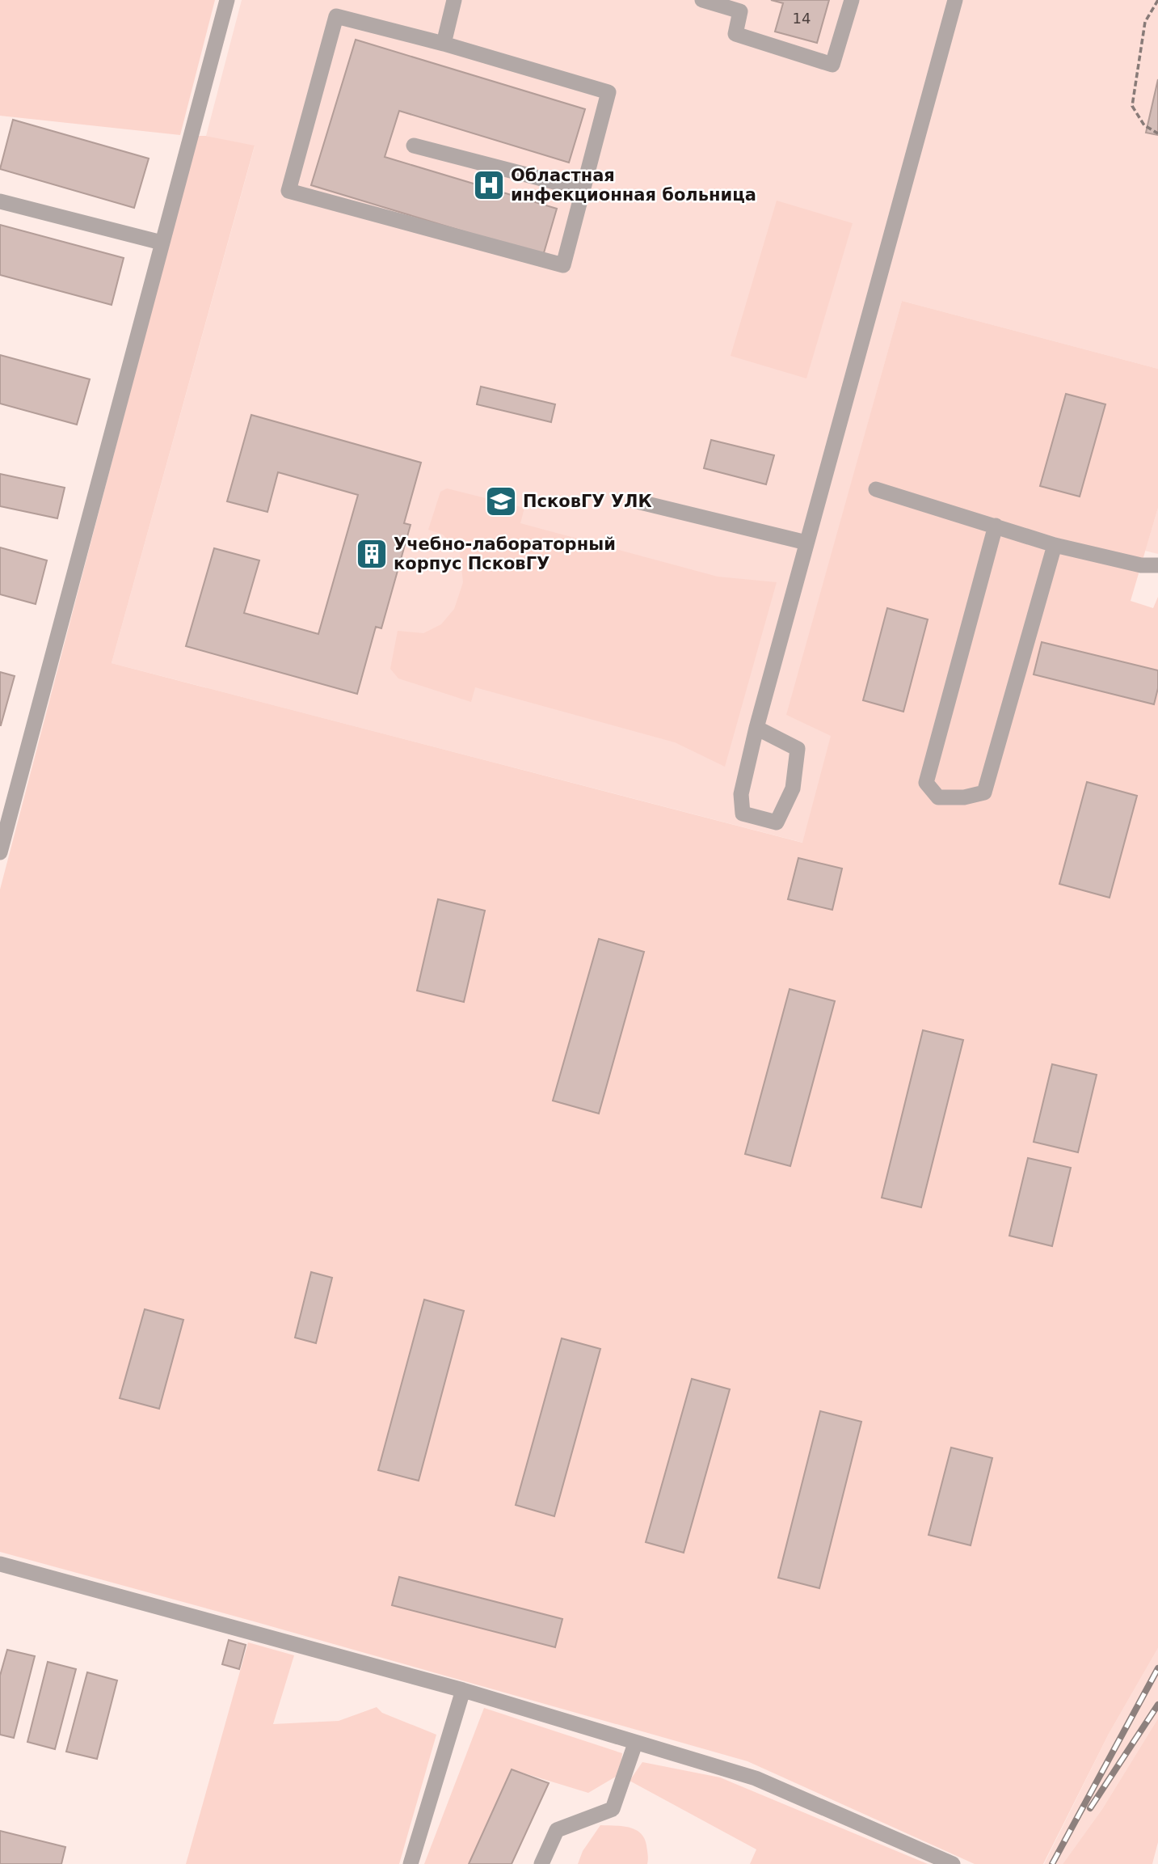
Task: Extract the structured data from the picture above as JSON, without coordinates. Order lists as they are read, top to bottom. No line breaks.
{"places":{"hospital":["Областная инфекционная больница"],"school or university":["ПсковГУ УЛК"],"building":["Учебно-лабораторный корпус ПсковГУ"]},"house_numbers":["14"]}
